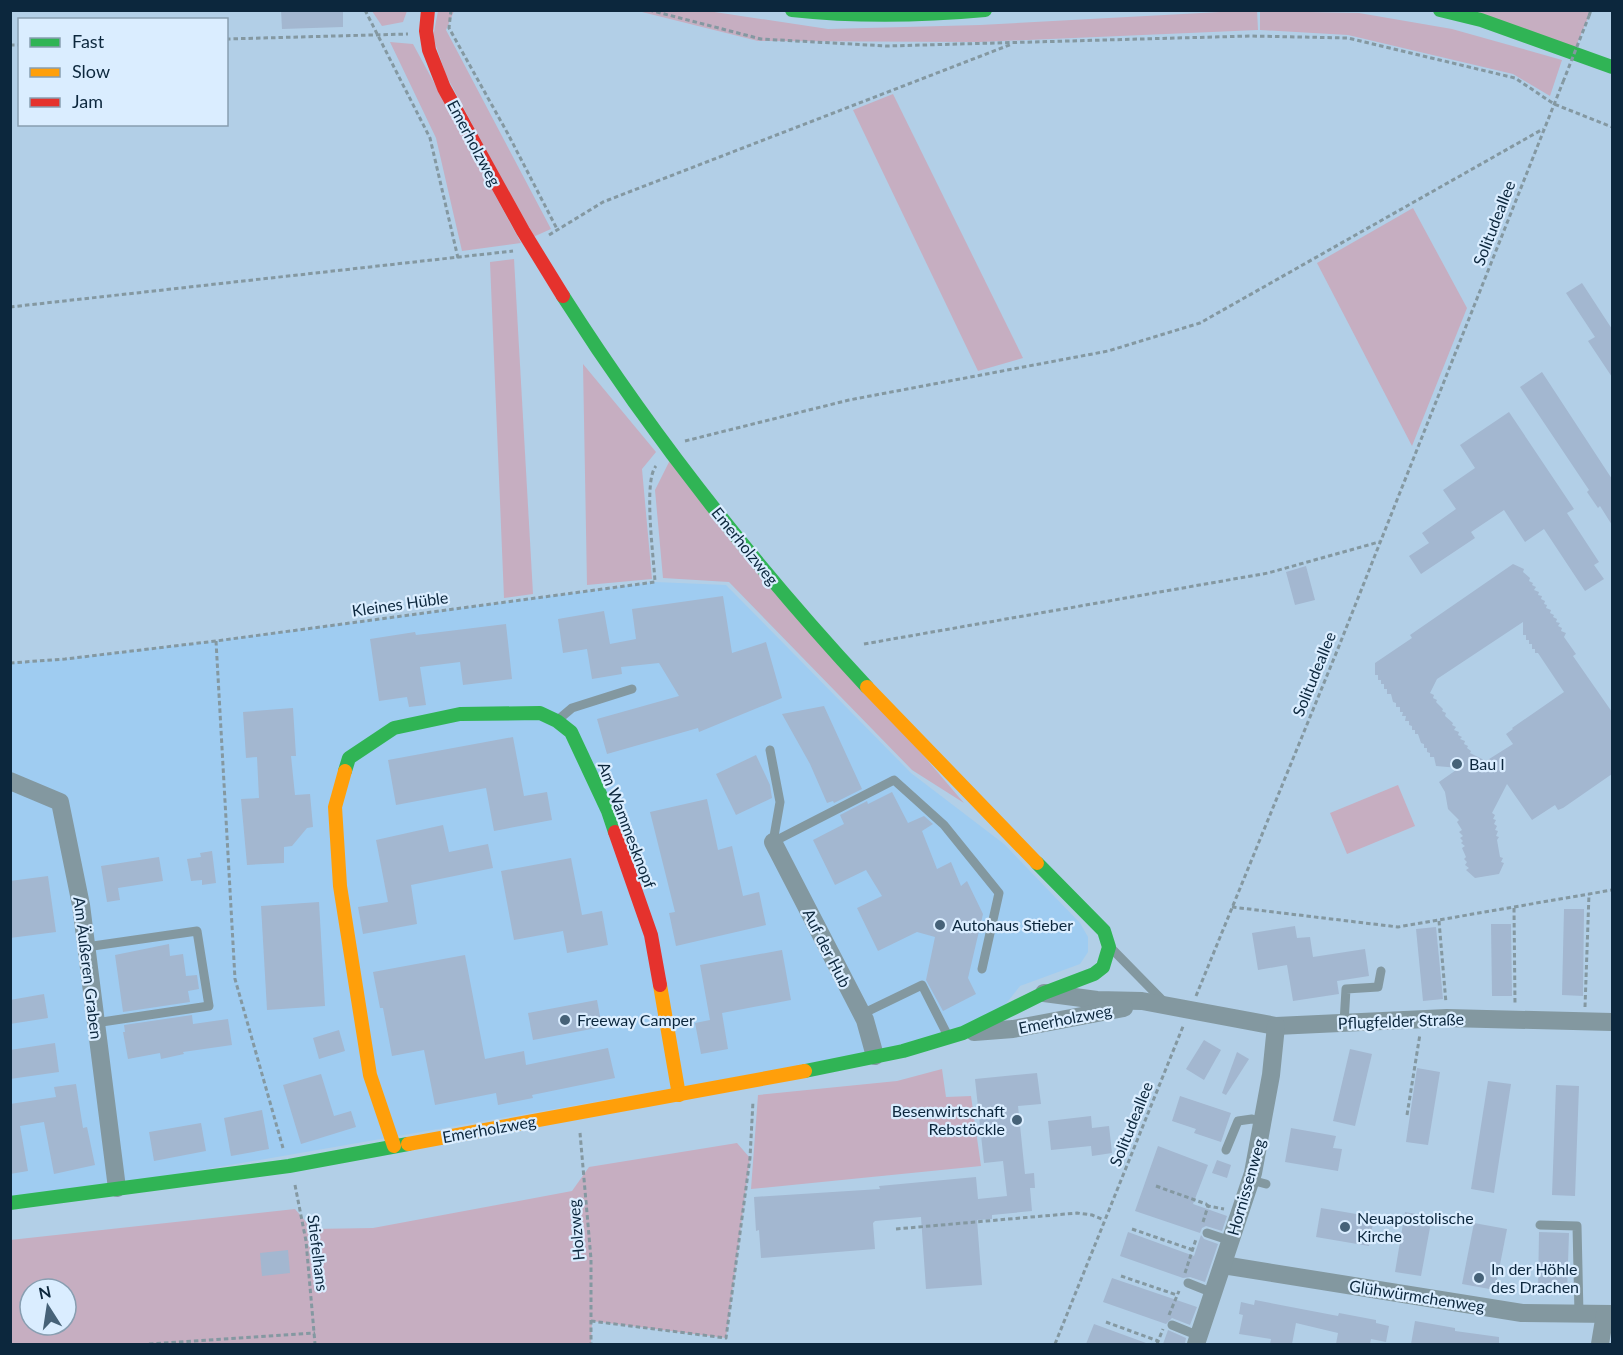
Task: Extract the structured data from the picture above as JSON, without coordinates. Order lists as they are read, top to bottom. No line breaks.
{"streets":{"street":["Emerholzweg","Am Wammesknopf","Auf der Hub","Am Äußeren Graben","Pflugfelder Straße","Hornissenweg","Glühwürmchenweg"],"path":["Solitudeallee","Kleines Hüble","Holzweg","Stiefelhans"]},"crossings":[["Emerholzweg","Solitudeallee"],["Emerholzweg","Kleines Hüble"],["Emerholzweg","Am Wammesknopf"],["Emerholzweg","Auf der Hub"],["Emerholzweg","Am Äußeren Graben"],["Emerholzweg","Pflugfelder Straße"],["Emerholzweg","Holzweg"],["Emerholzweg","Stiefelhans"],["Solitudeallee","Pflugfelder Straße"],["Kleines Hüble","Stiefelhans"],["Pflugfelder Straße","Hornissenweg"],["Hornissenweg","Glühwürmchenweg"]],"places":["Bau I","Autohaus Stieber","Freeway Camper","Besenwirtschaft Rebstöckle","Neuapostolische Kirche","In der Höhle des Drachen"],"legend":["Fast","Slow","Jam"],"north":"top"}
